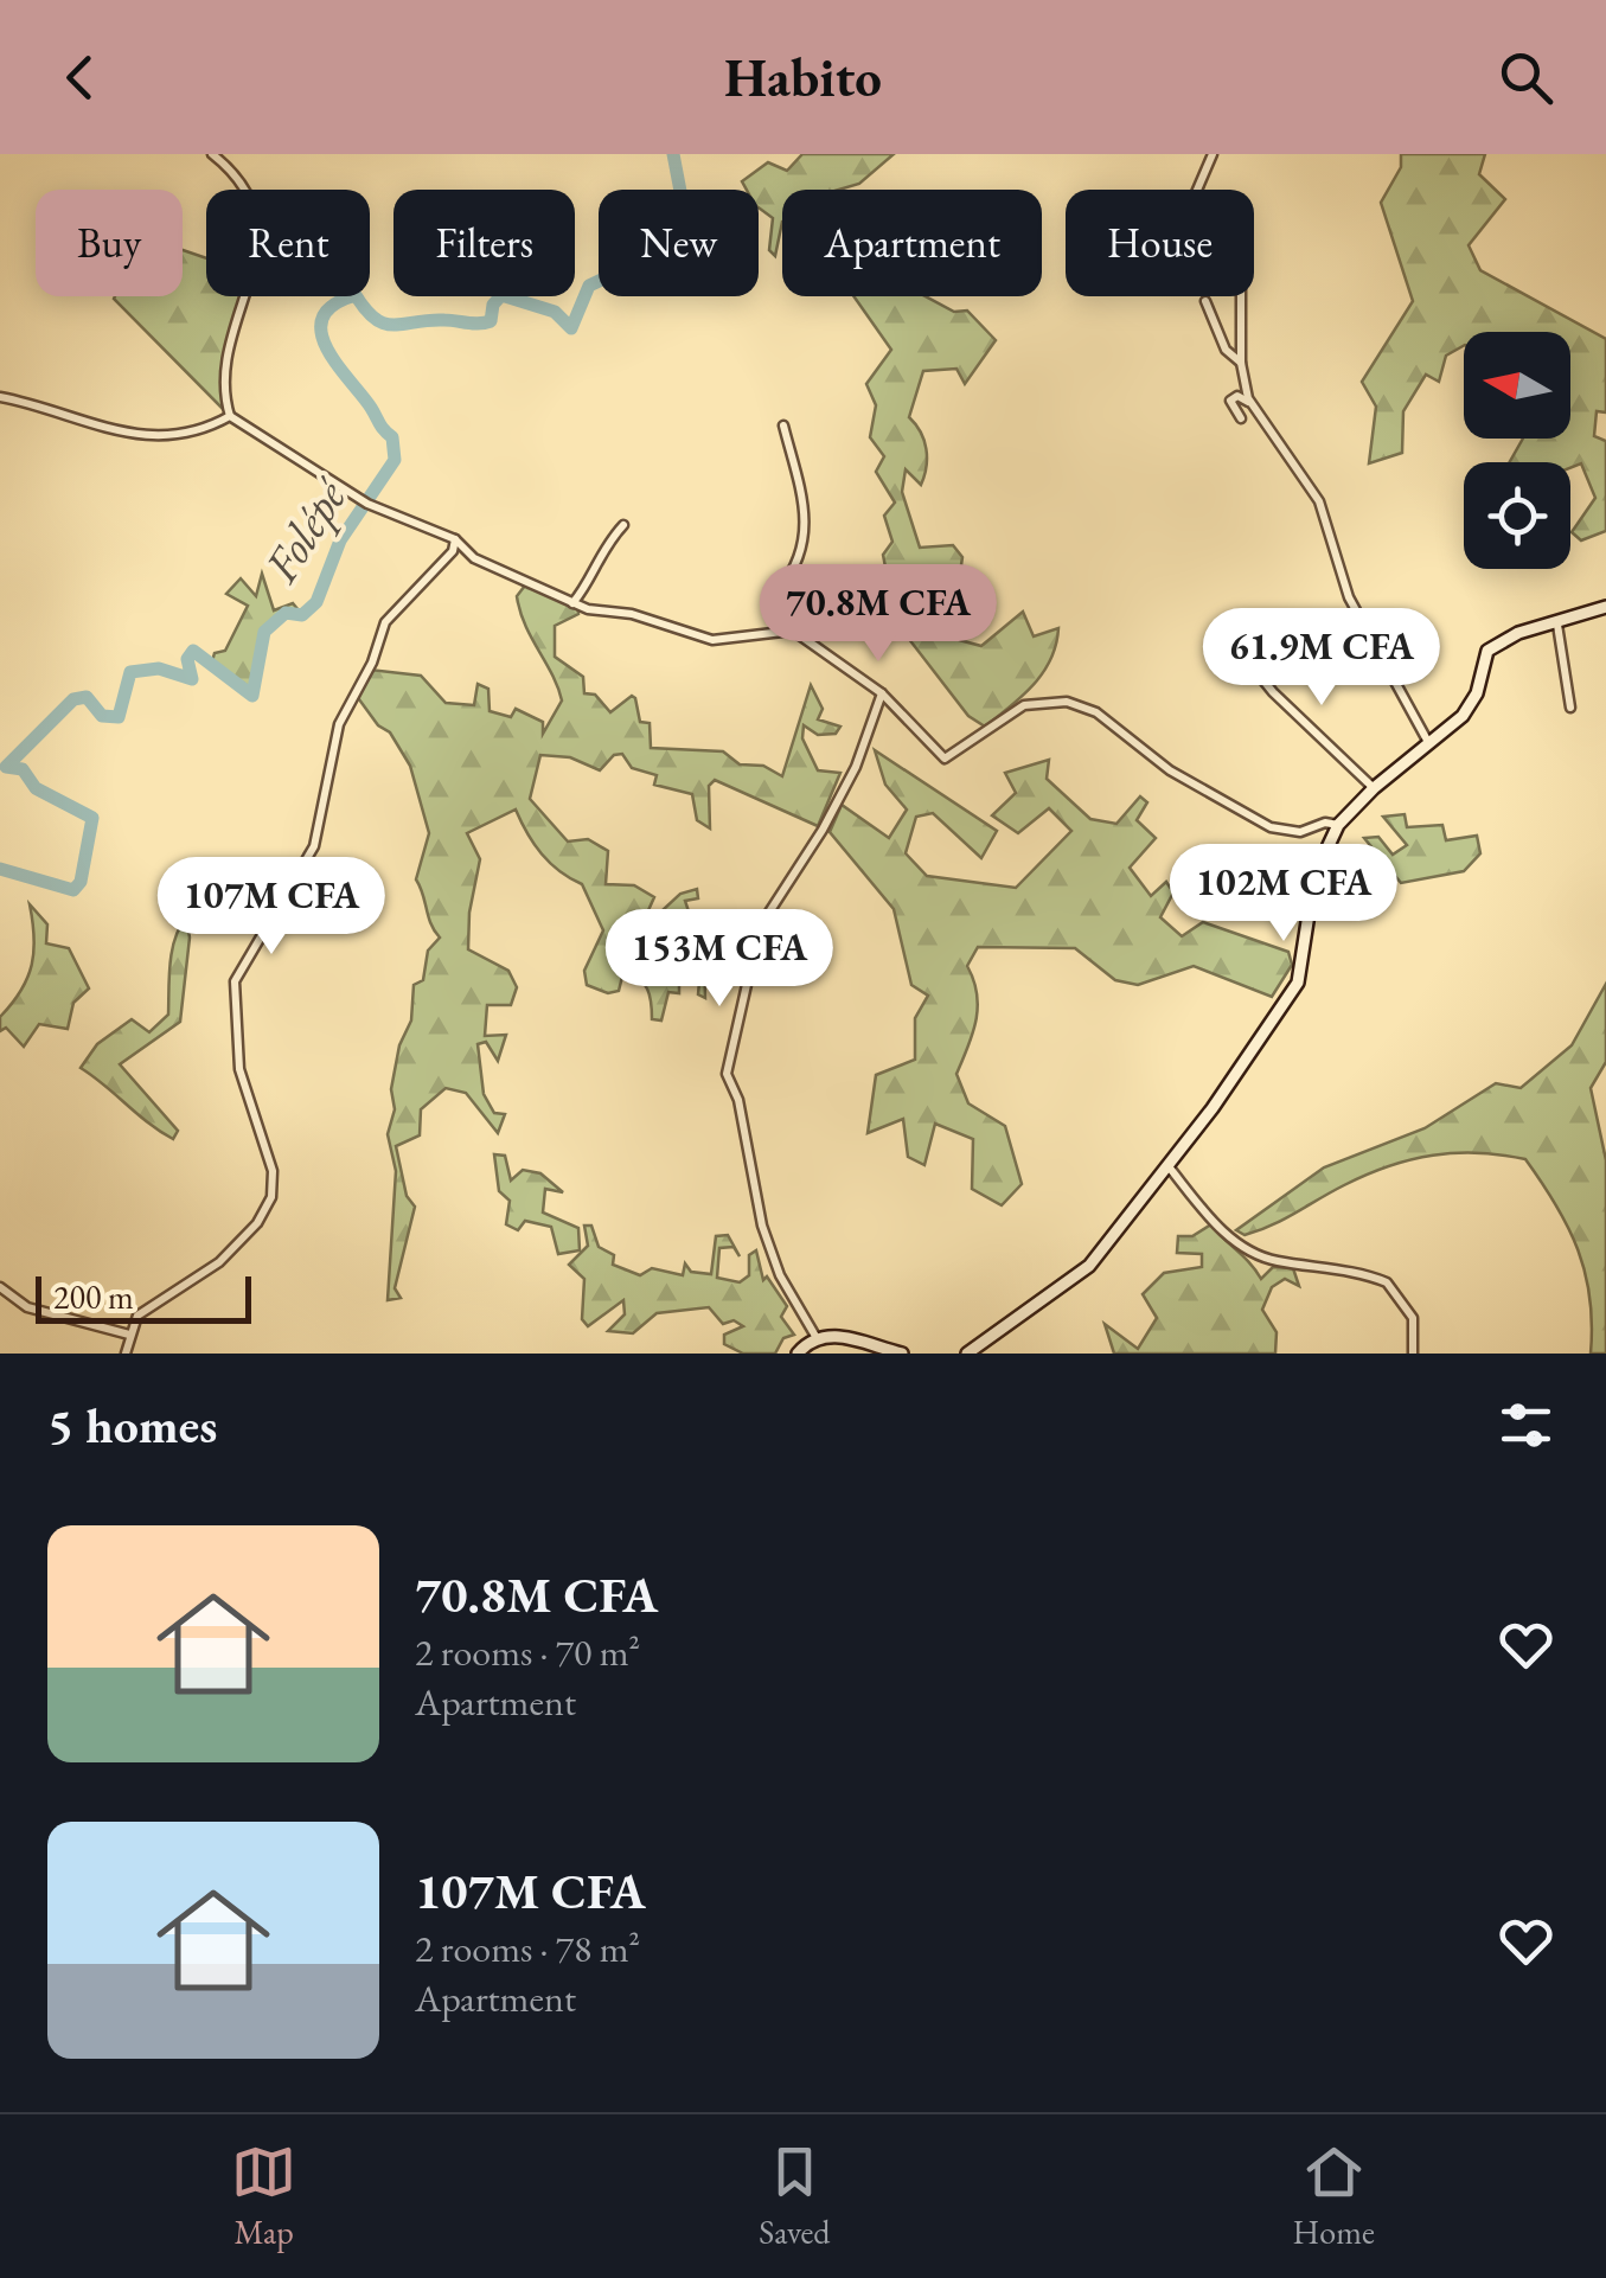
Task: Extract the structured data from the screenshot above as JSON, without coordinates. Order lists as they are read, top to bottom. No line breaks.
{"water":["Folépé"],"scale_bar":"200 m","north":"left","page":{"header":"Habito","chip":["Buy","Rent","Filters","New","Apartment","House"],"price":["70.8M CFA","61.9M CFA","102M CFA","107M CFA","153M CFA"],"scale":"200 m","heading":"5 homes","list":[{"name":"70.8M CFA","note":"2 rooms · 70 m² · Apartment"},{"name":"107M CFA","note":"2 rooms · 78 m² · Apartment"}],"tabs":["Map","Saved","Home"]}}
